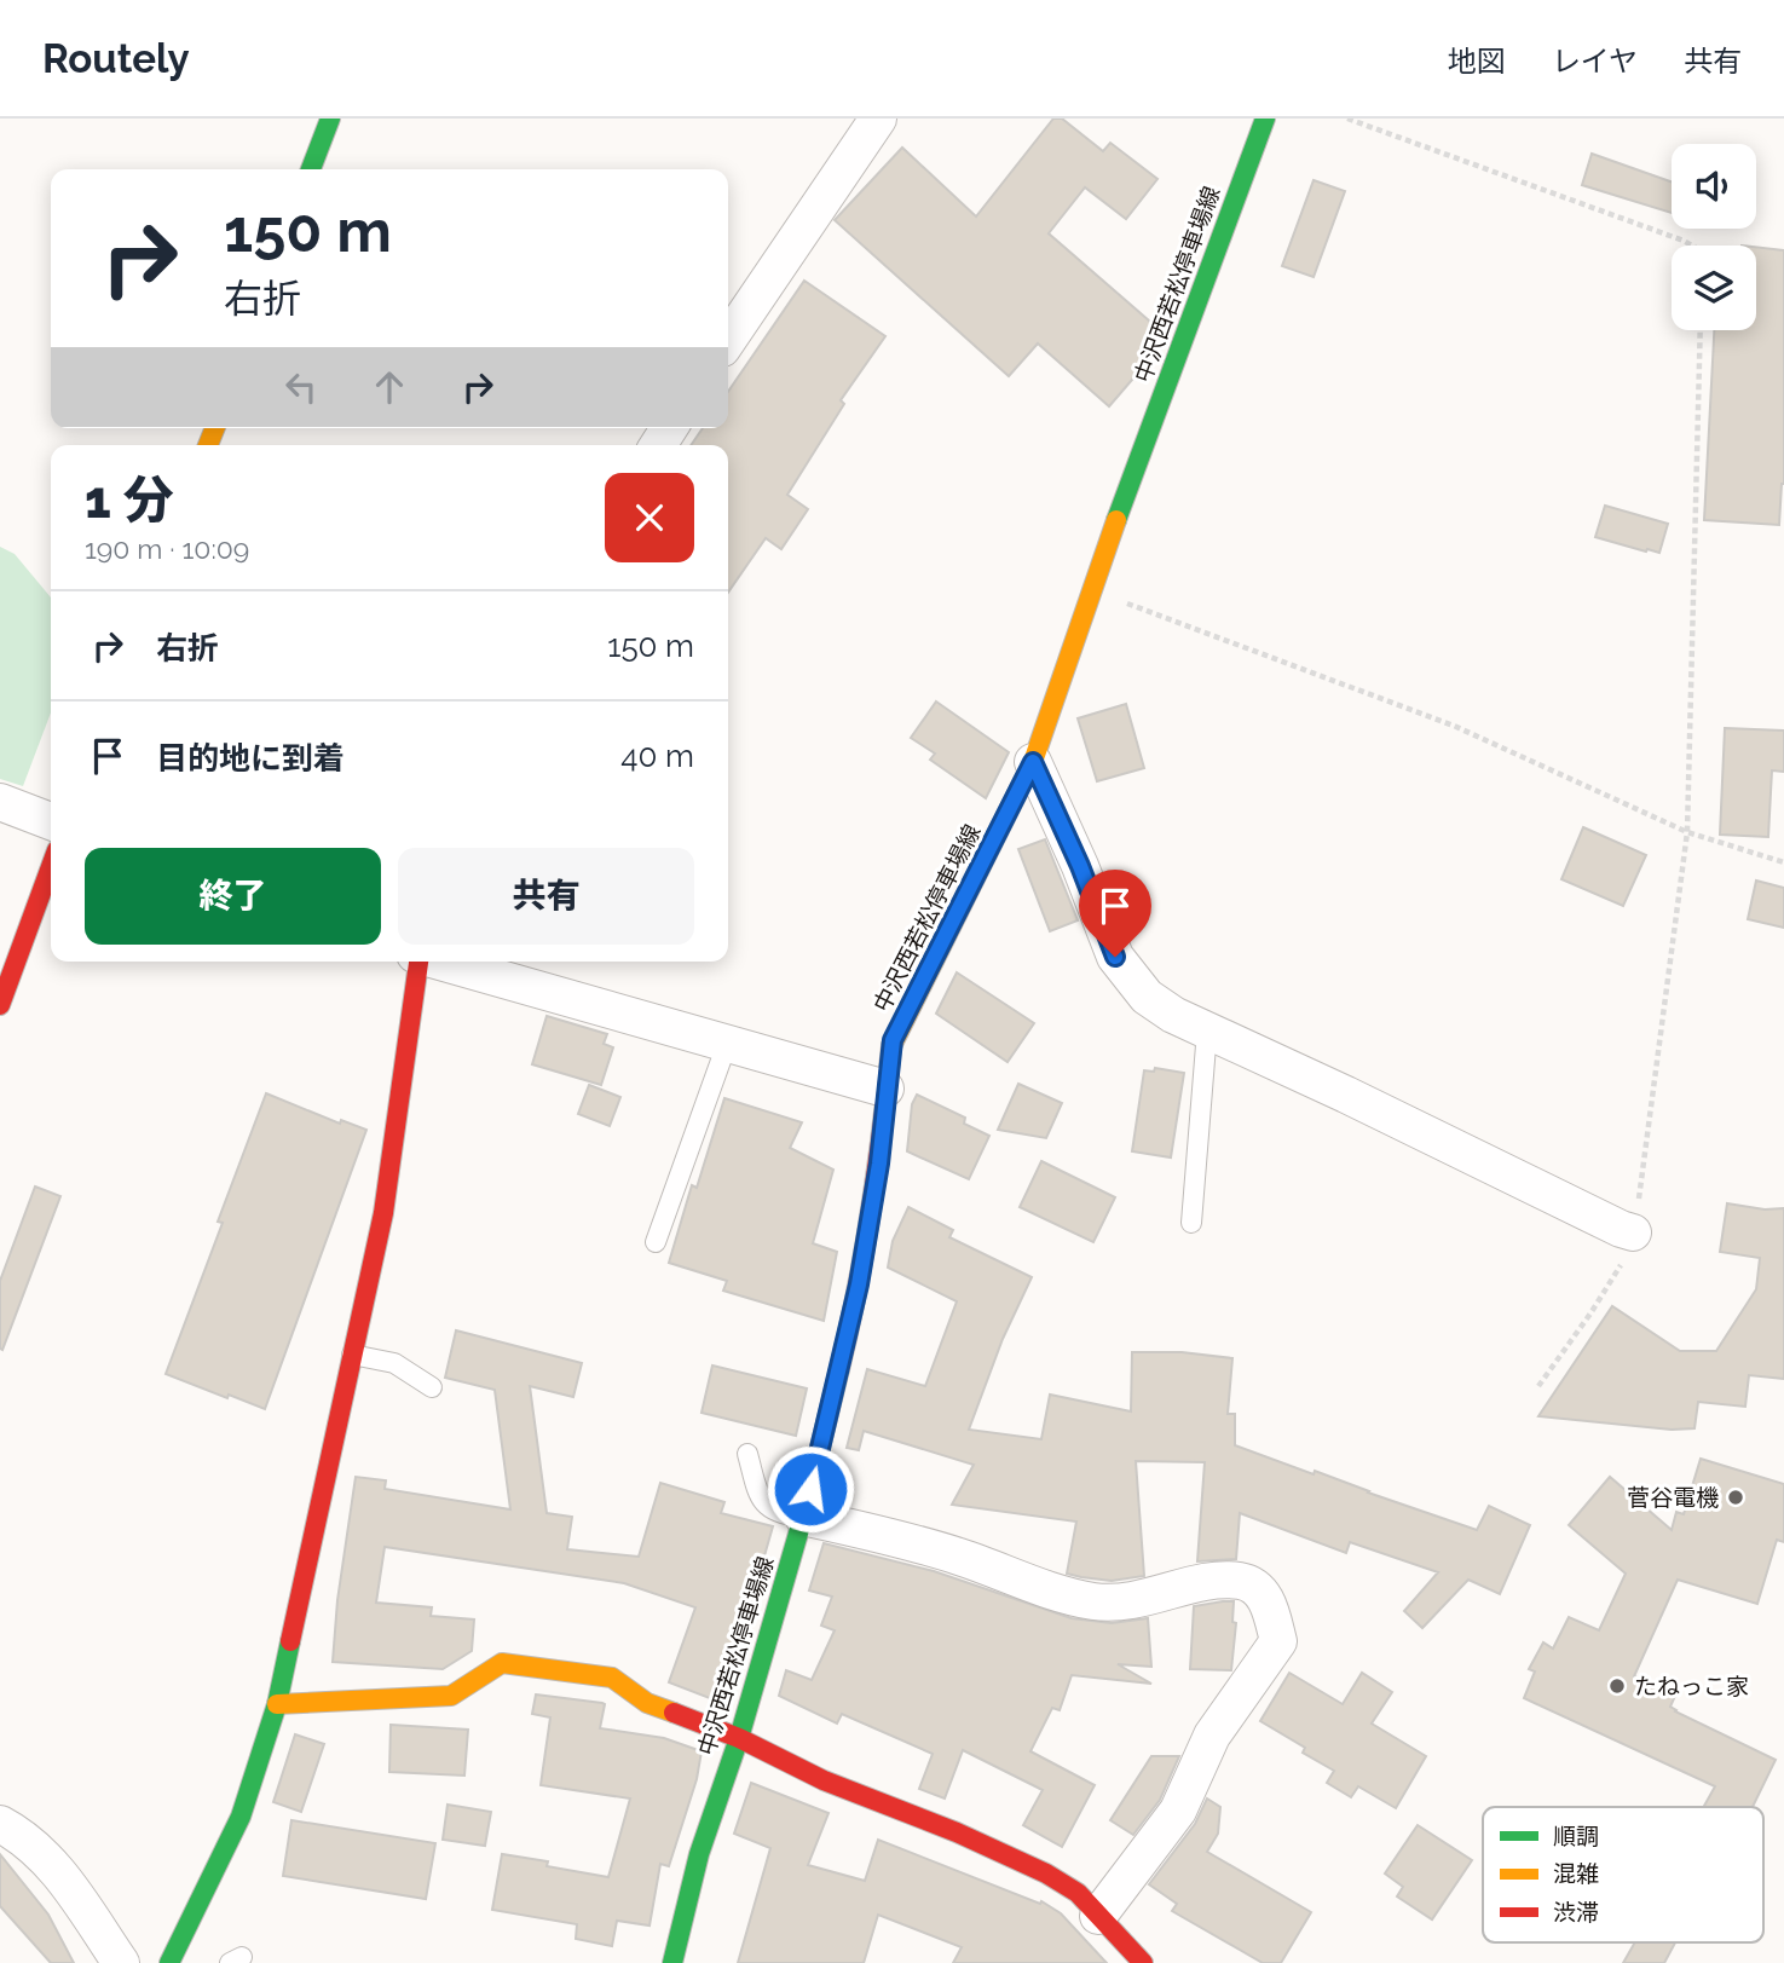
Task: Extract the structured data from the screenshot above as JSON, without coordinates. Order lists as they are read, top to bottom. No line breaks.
{"streets":{"street":["中沢西若松停車場線"]},"places":["菅谷電機","たねっこ家"],"legend":["順調","混雑","渋滞"],"page":{"header":"Routely","nav":["地図","レイヤ","共有"],"turn":["150 m","右折"],"heading":["1 分","190 m · 10:09"],"list":[{"name":"右折","value":"150 m"},{"name":"目的地に到着","value":"40 m"}],"buttons":["終了","共有"]}}
